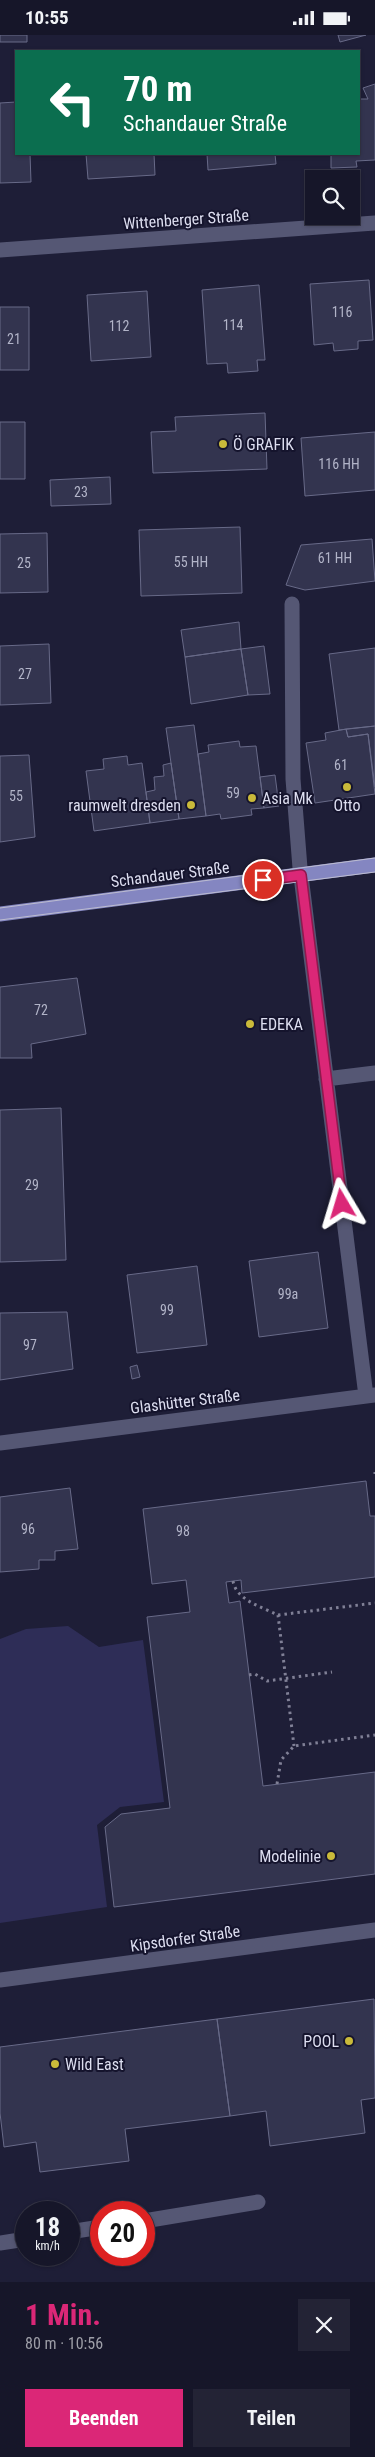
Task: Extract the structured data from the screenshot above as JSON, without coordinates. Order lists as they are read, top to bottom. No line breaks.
{"streets":{"main road":["Schandauer Straße"],"street":["Wittenberger Straße","Glashütter Straße","Kipsdorfer Straße"]},"places":["Ö GRAFIK","Otto","Asia Mk","raumwelt dresden","EDEKA","Modelinie","POOL","Wild East"],"house_numbers":["116","114","112","21","116 HH","23","61 HH","55 HH","25","27","61","59","55","72","29","99a","99","97","96","98"],"page":{"status":"10:55","turn":["70 m","Schandauer Straße"],"speed":"18 km/h","limit":"20","heading":["1 Min.","80 m · 10:56"],"buttons":["Beenden","Teilen"]}}
